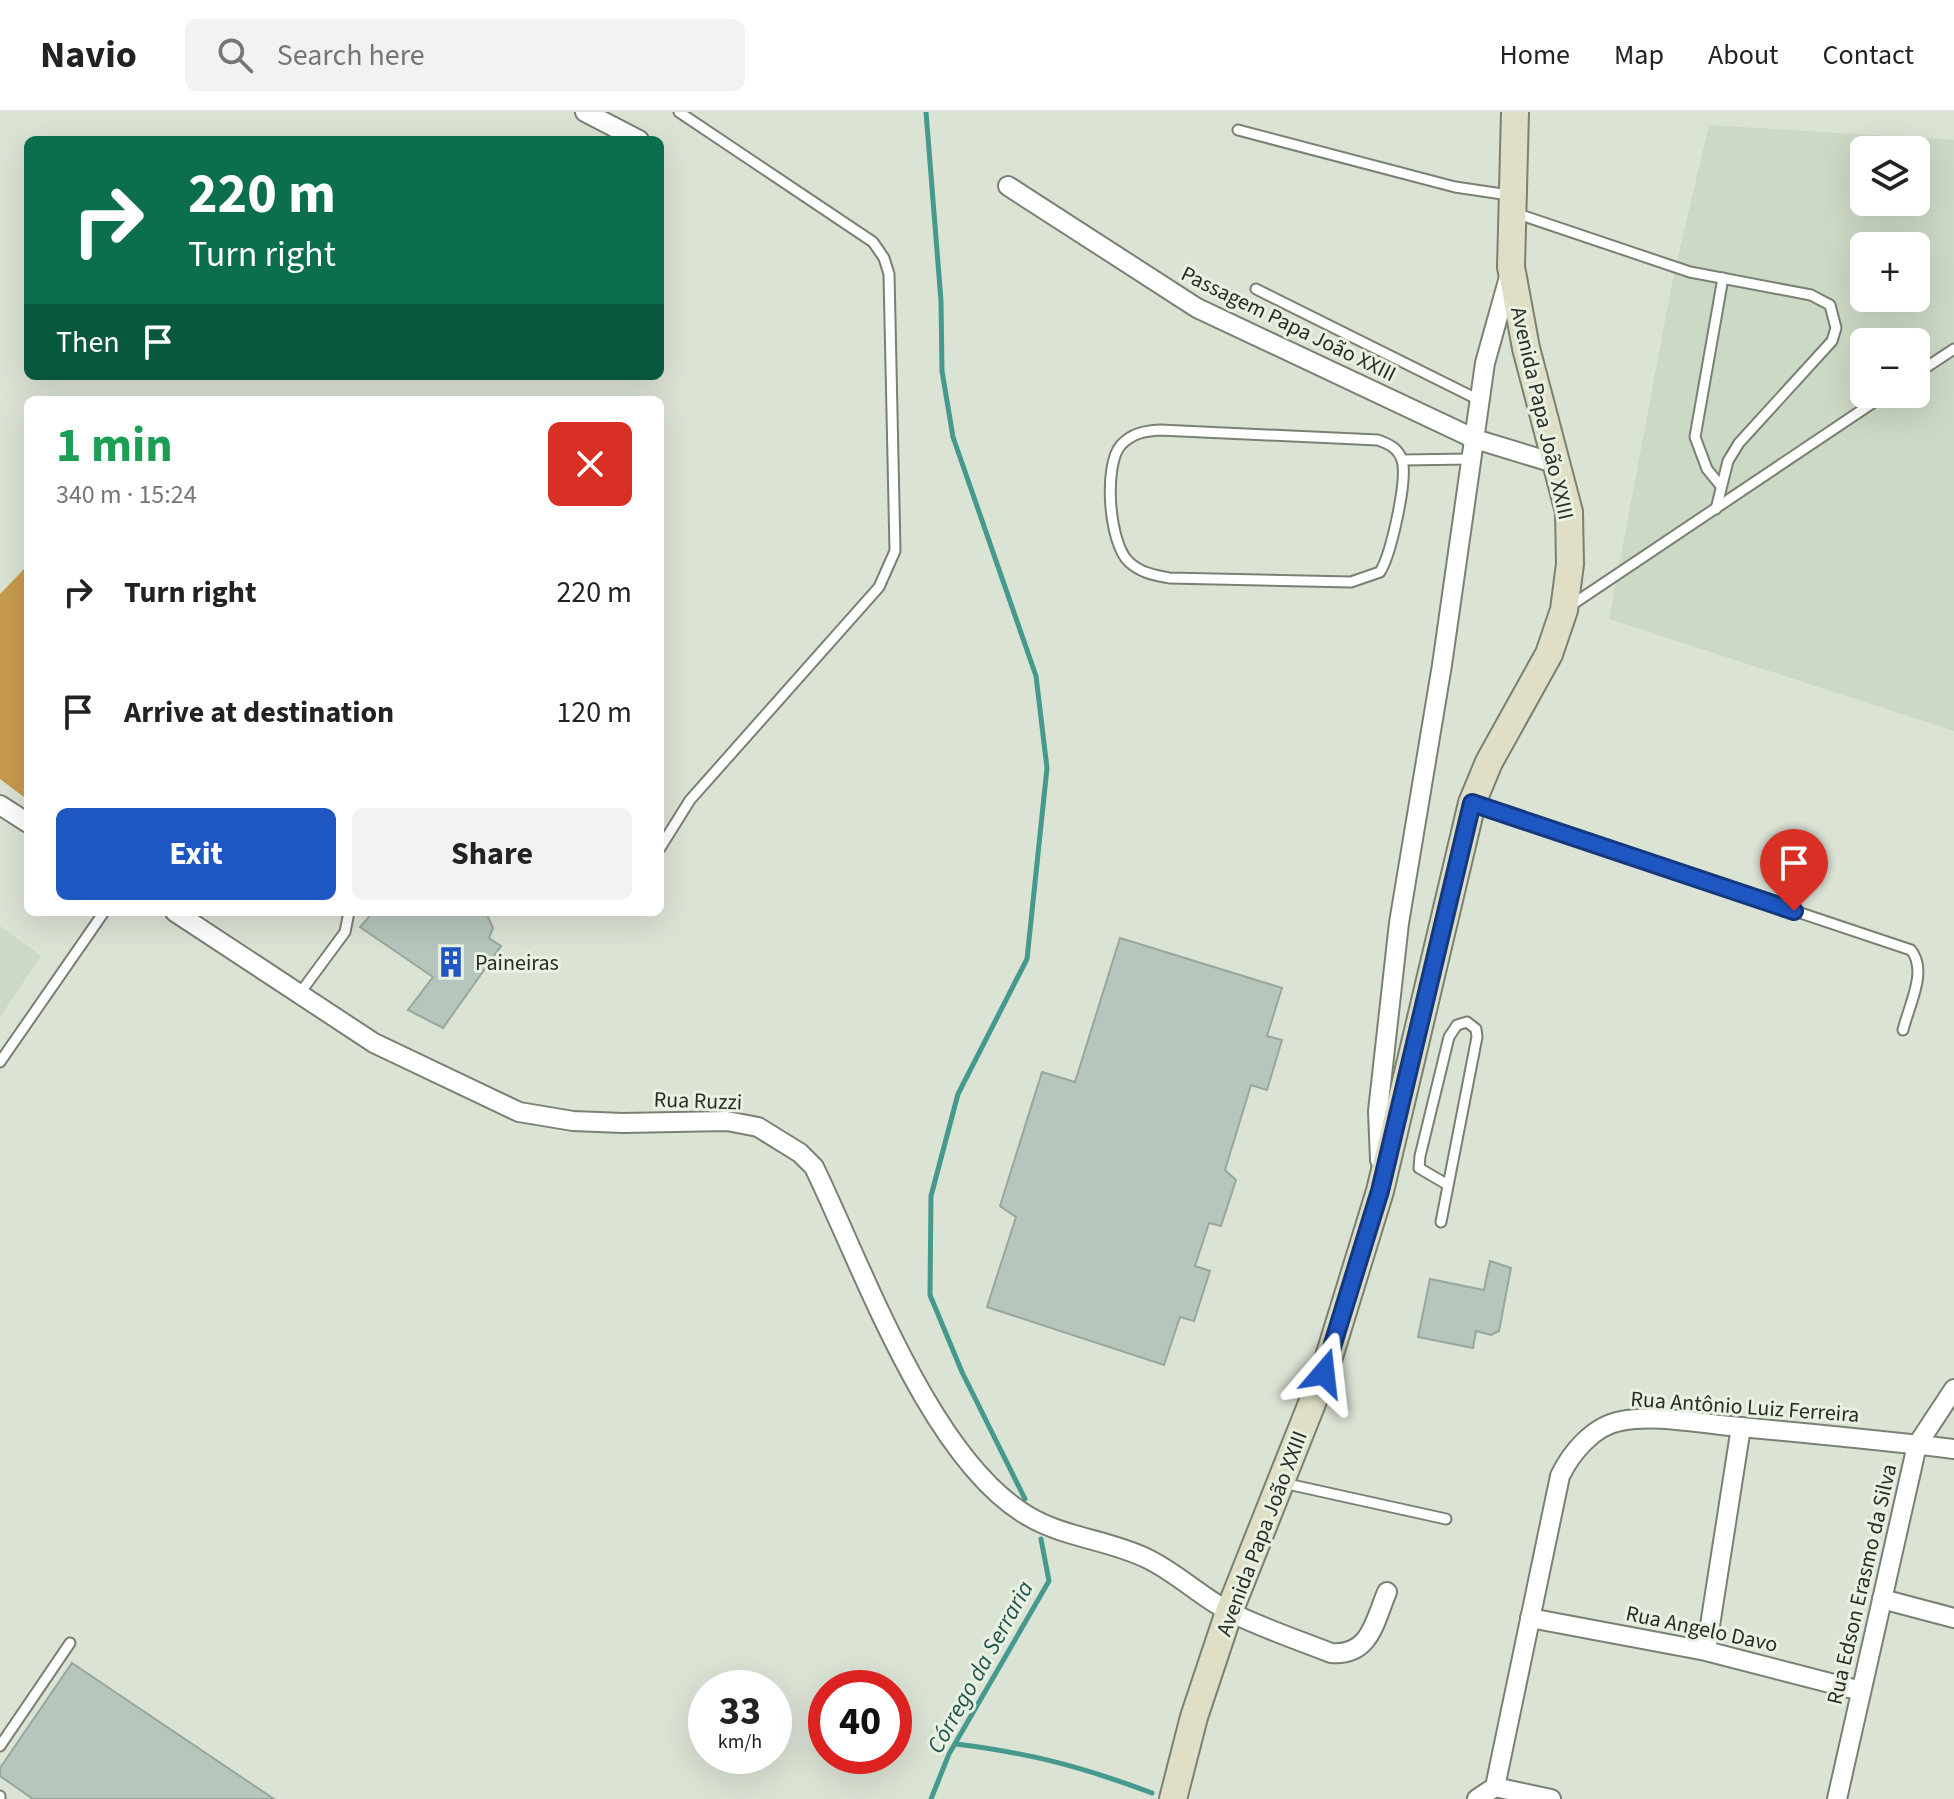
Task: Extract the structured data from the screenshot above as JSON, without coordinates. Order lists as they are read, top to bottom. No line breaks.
{"streets":{"street":["Passagem Papa João XXIII","Avenida Papa João XXIII","Rua Ruzzi","Rua Antônio Luiz Ferreira","Rua Edson Erasmo da Silva","Rua Angelo Davo"]},"crossings":[["Passagem Papa João XXIII","Avenida Papa João XXIII"],["Avenida Papa João XXIII","Rua Ruzzi"],["Rua Antônio Luiz Ferreira","Rua Edson Erasmo da Silva"],["Rua Antônio Luiz Ferreira","Rua Angelo Davo"],["Rua Edson Erasmo da Silva","Rua Angelo Davo"]],"water":["Córrego da Serraria"],"places":{"building":["Paineiras"]},"page":{"header":"Navio","search":"Search here","nav":["Home","Map","About","Contact"],"map_buttons":["+","−"],"turn":["220 m","Turn right"],"then":"Then","heading":["1 min","340 m · 15:24"],"list":[{"name":"Turn right","value":"220 m"},{"name":"Arrive at destination","value":"120 m"}],"buttons":["Exit","Share"],"speed":"33 km/h","limit":"40"}}
